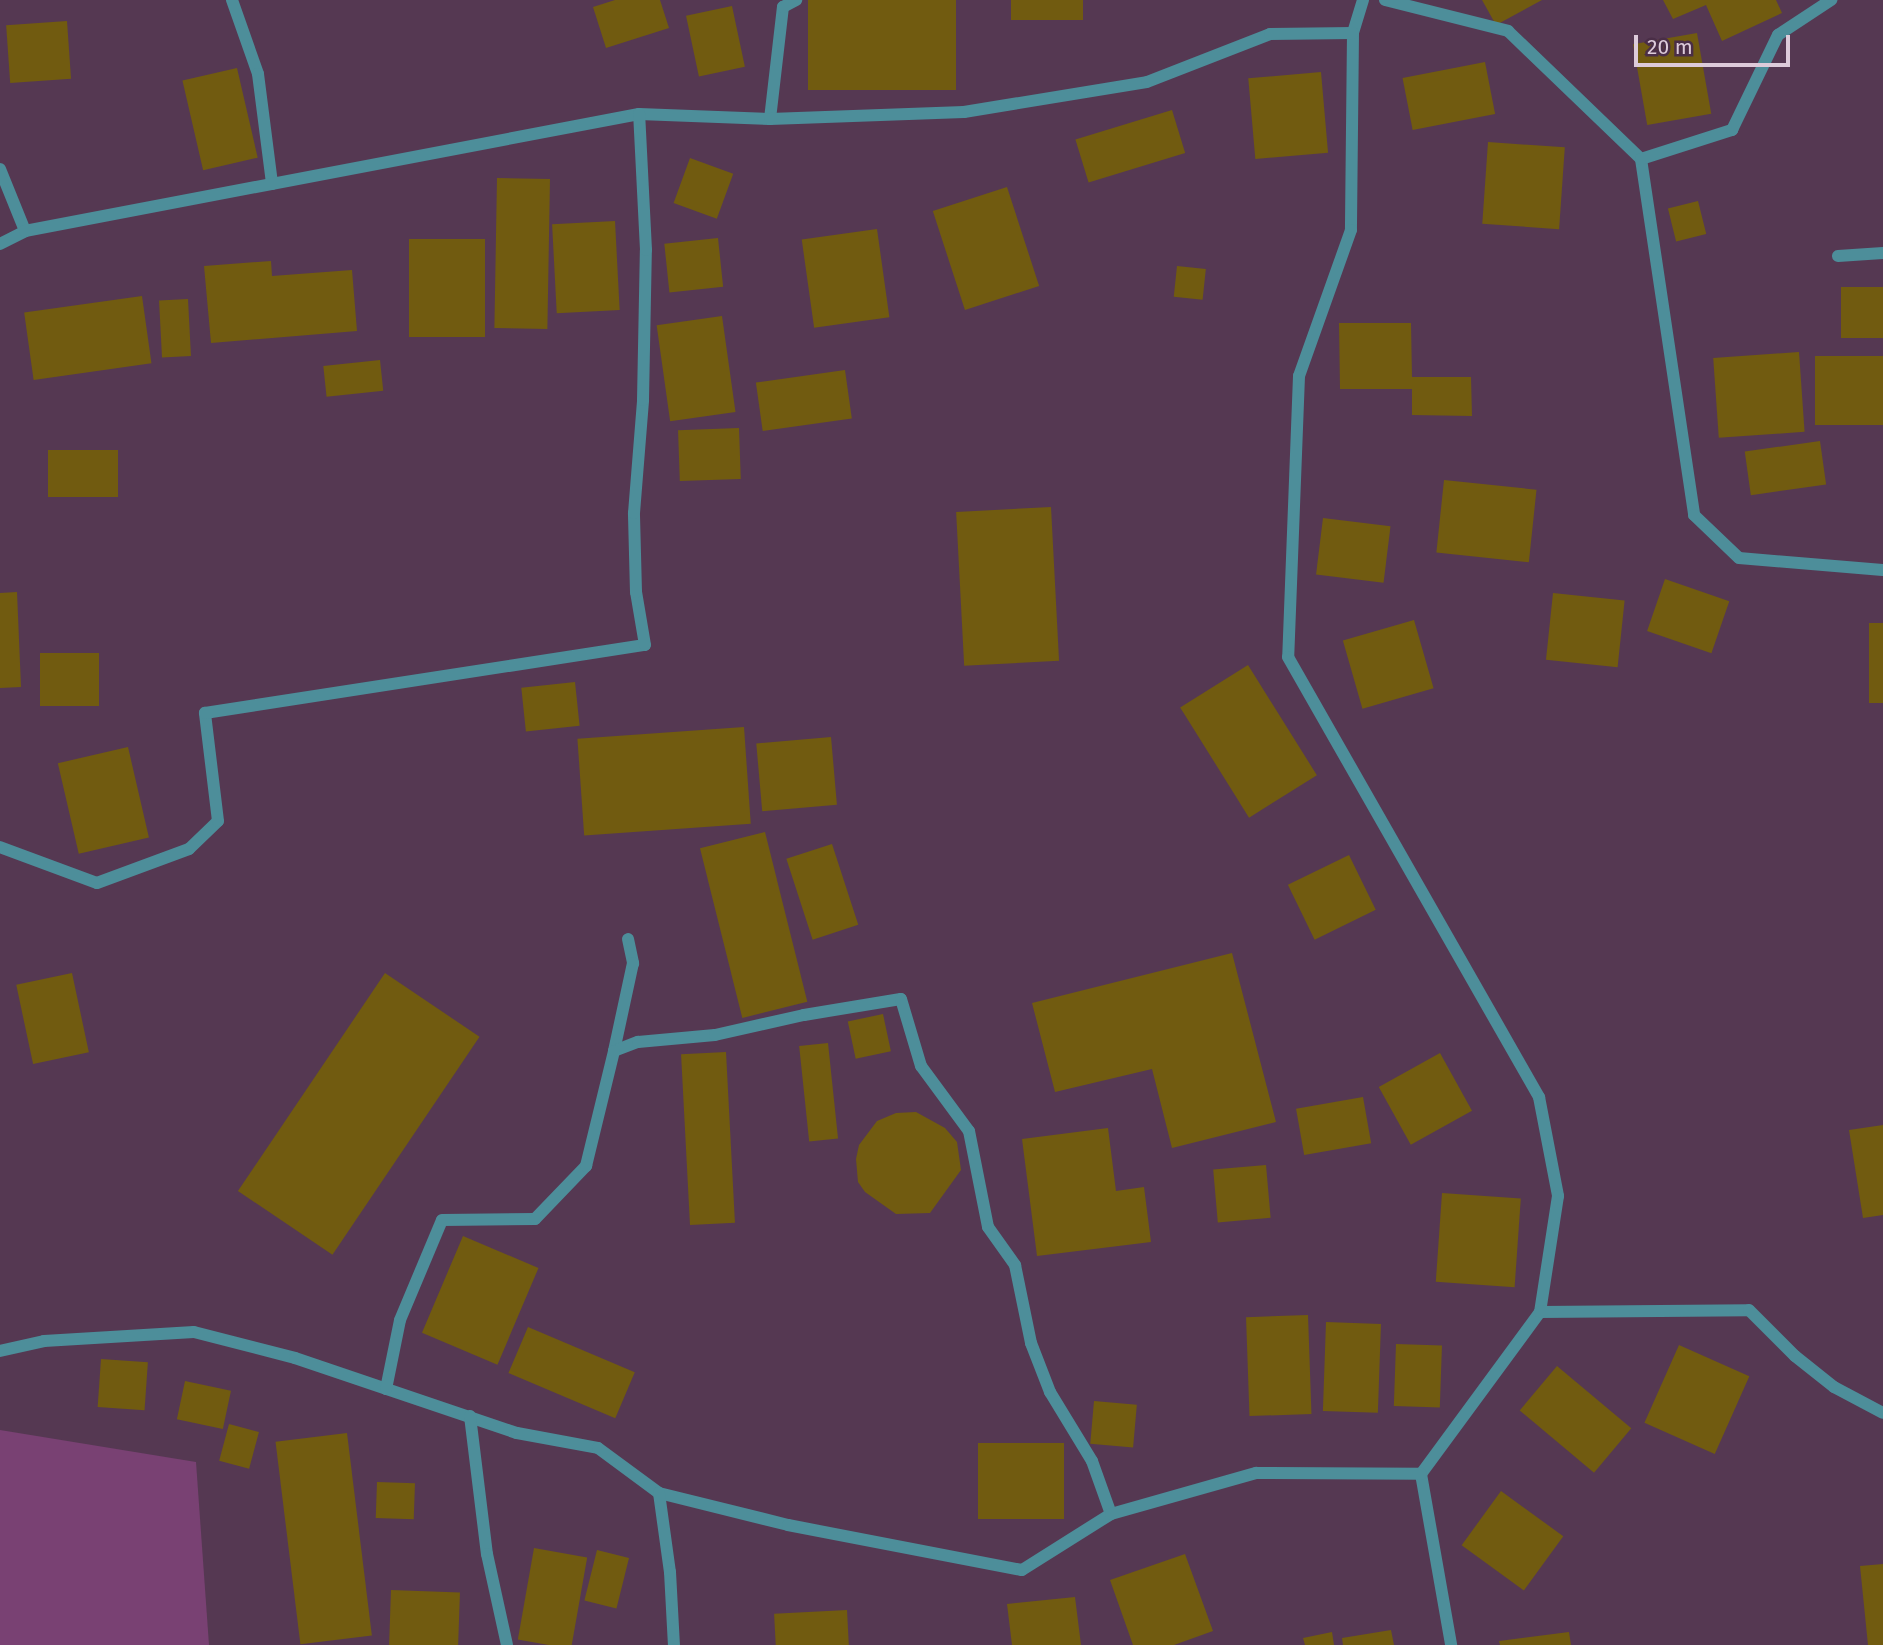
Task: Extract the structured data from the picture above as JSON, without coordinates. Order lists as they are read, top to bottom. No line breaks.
{"scale_bar":"20 m"}
